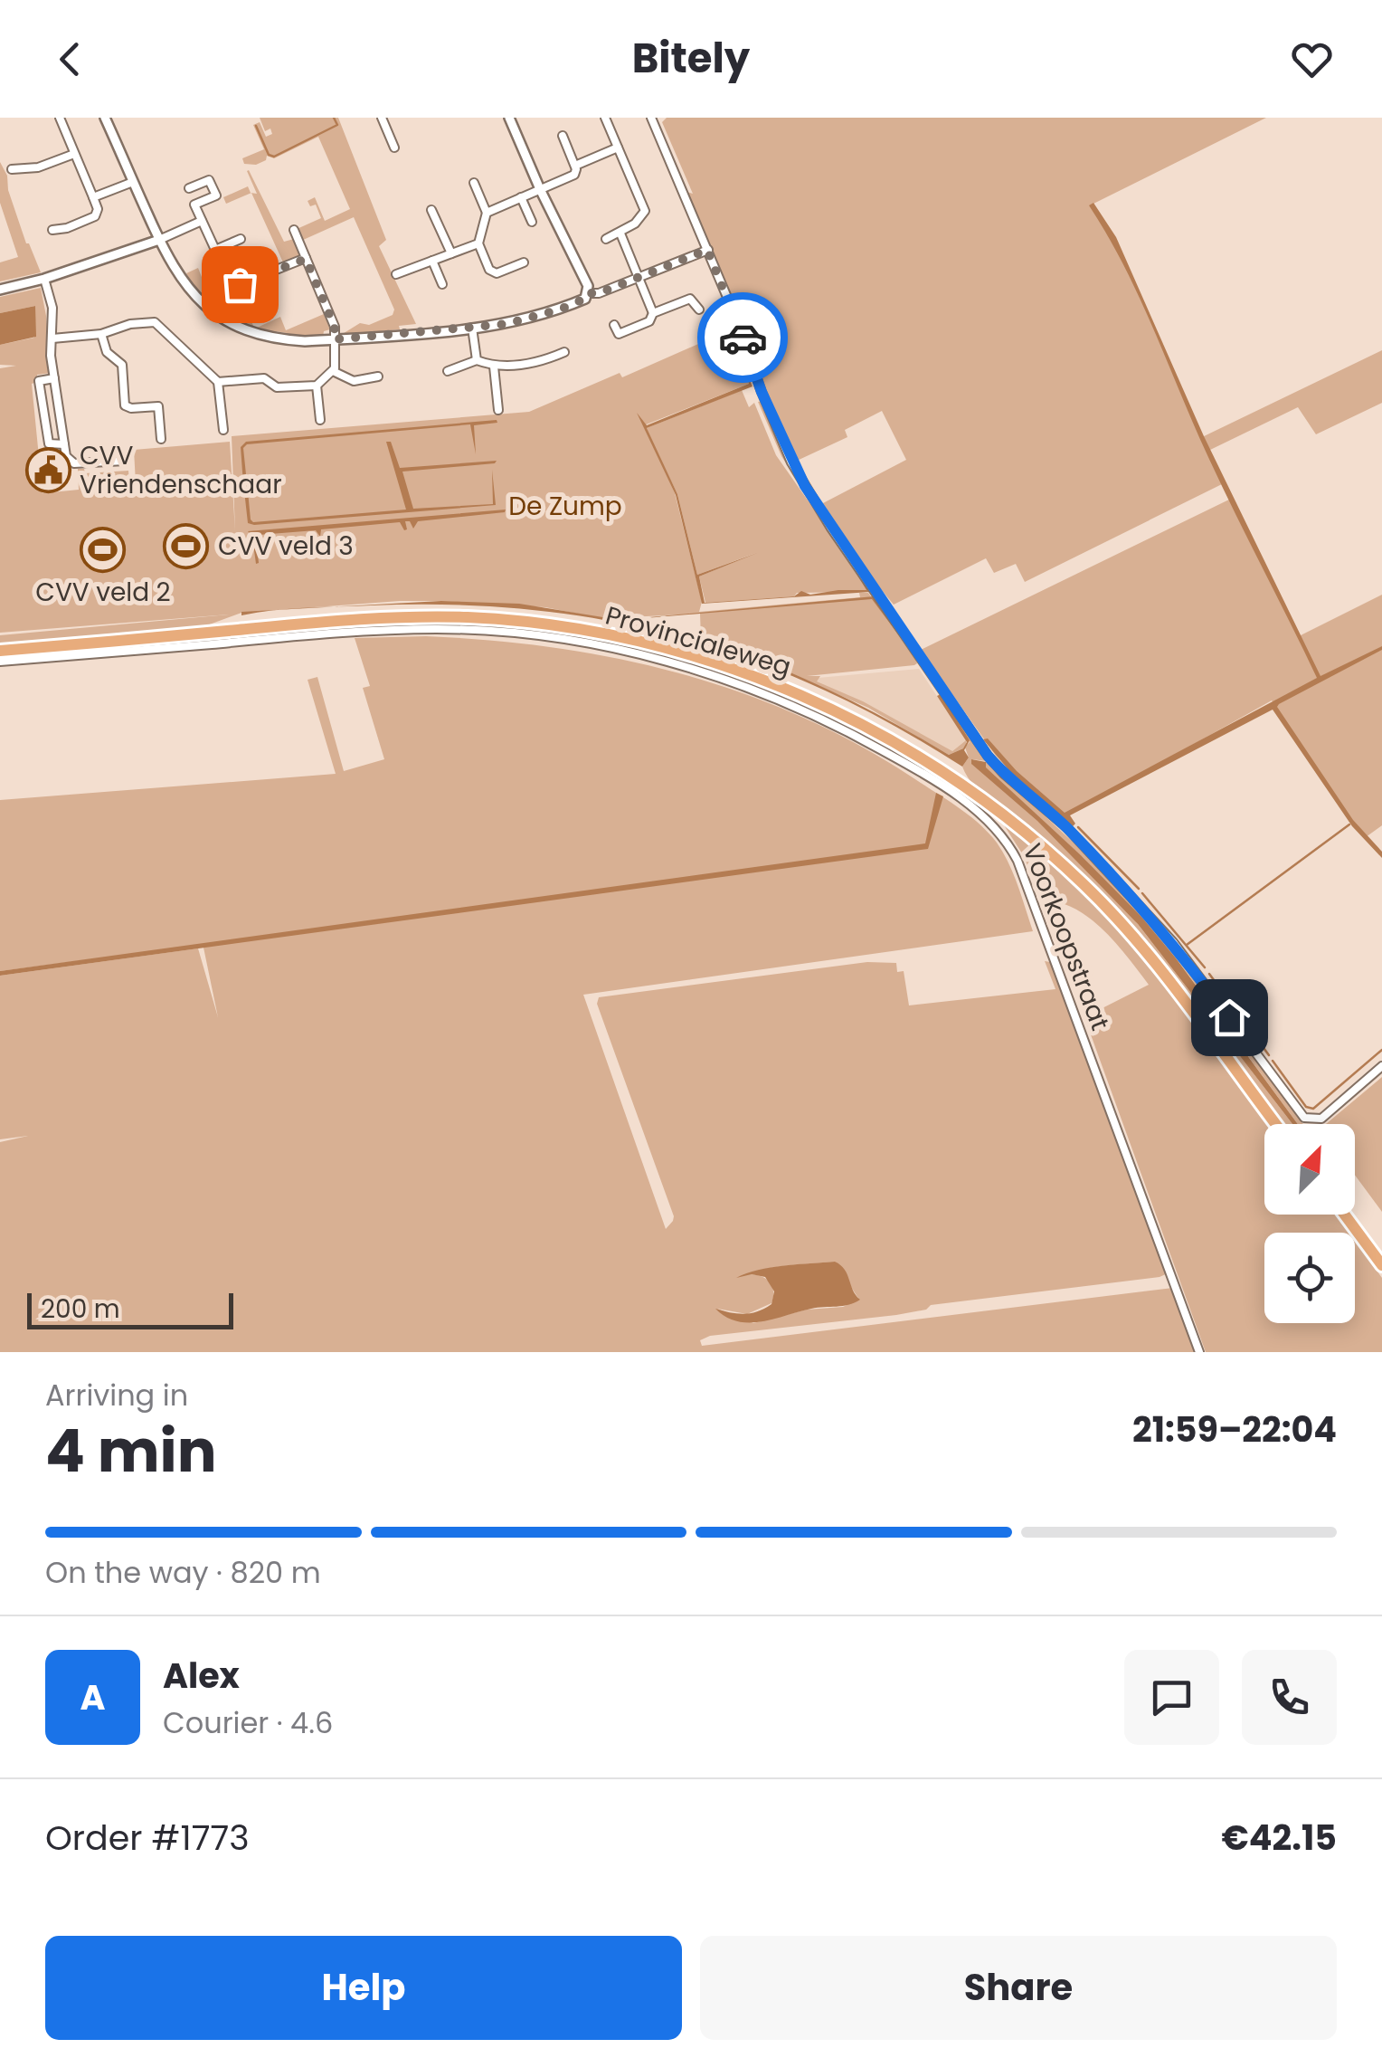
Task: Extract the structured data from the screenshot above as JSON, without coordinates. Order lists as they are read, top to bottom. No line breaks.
{"streets":{"highway":["Provincialeweg"],"street":["Voorkoopstraat"]},"parks":["De Zump"],"places":{"public building":["CVV Vriendenschaar"],"sports":["CVV veld 3","CVV veld 2"]},"scale_bar":"200 m","north":"top right","page":{"header":"Bitely","scale":"200 m","heading":["4 min","Arriving in","21:59–22:04"],"panel":["Alex","Courier · 4.6","Order #1773","€42.15"],"bar":"On the way · 820 m","round":"A","buttons":["Help","Share"]}}
